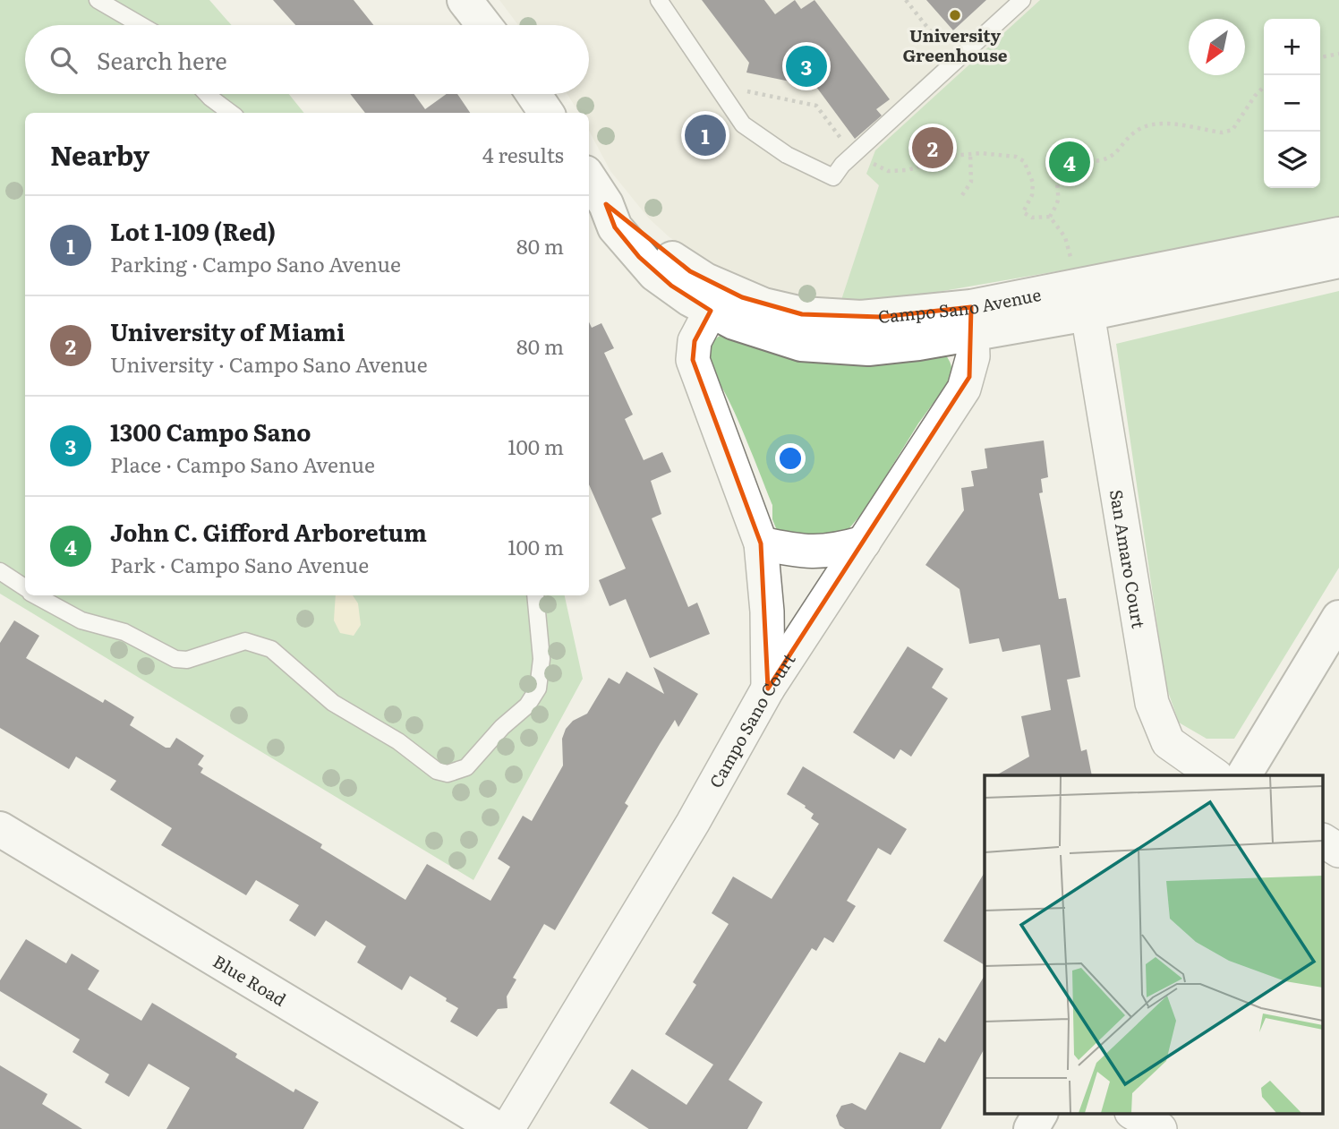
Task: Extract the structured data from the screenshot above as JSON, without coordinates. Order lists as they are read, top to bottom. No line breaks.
{"streets":{"street":["Campo Sano Avenue","San Amaro Court","Campo Sano Court","Blue Road"]},"crossings":[["Campo Sano Avenue","San Amaro Court"],["Campo Sano Avenue","Campo Sano Court"]],"places":["University Greenhouse"],"north":"bottom left","page":{"map_buttons":["+","−"],"search":"Search here","pins":["3","1","2","4"],"heading":["Nearby","4 results"],"list":[{"mark":"1","name":"Lot 1-109 (Red)","note":"Parking · Campo Sano Avenue","value":"80 m"},{"mark":"2","name":"University of Miami","note":"University · Campo Sano Avenue","value":"80 m"},{"mark":"3","name":"1300 Campo Sano","note":"Place · Campo Sano Avenue","value":"100 m"},{"mark":"4","name":"John C. Gifford Arboretum","note":"Park · Campo Sano Avenue","value":"100 m"}]}}
